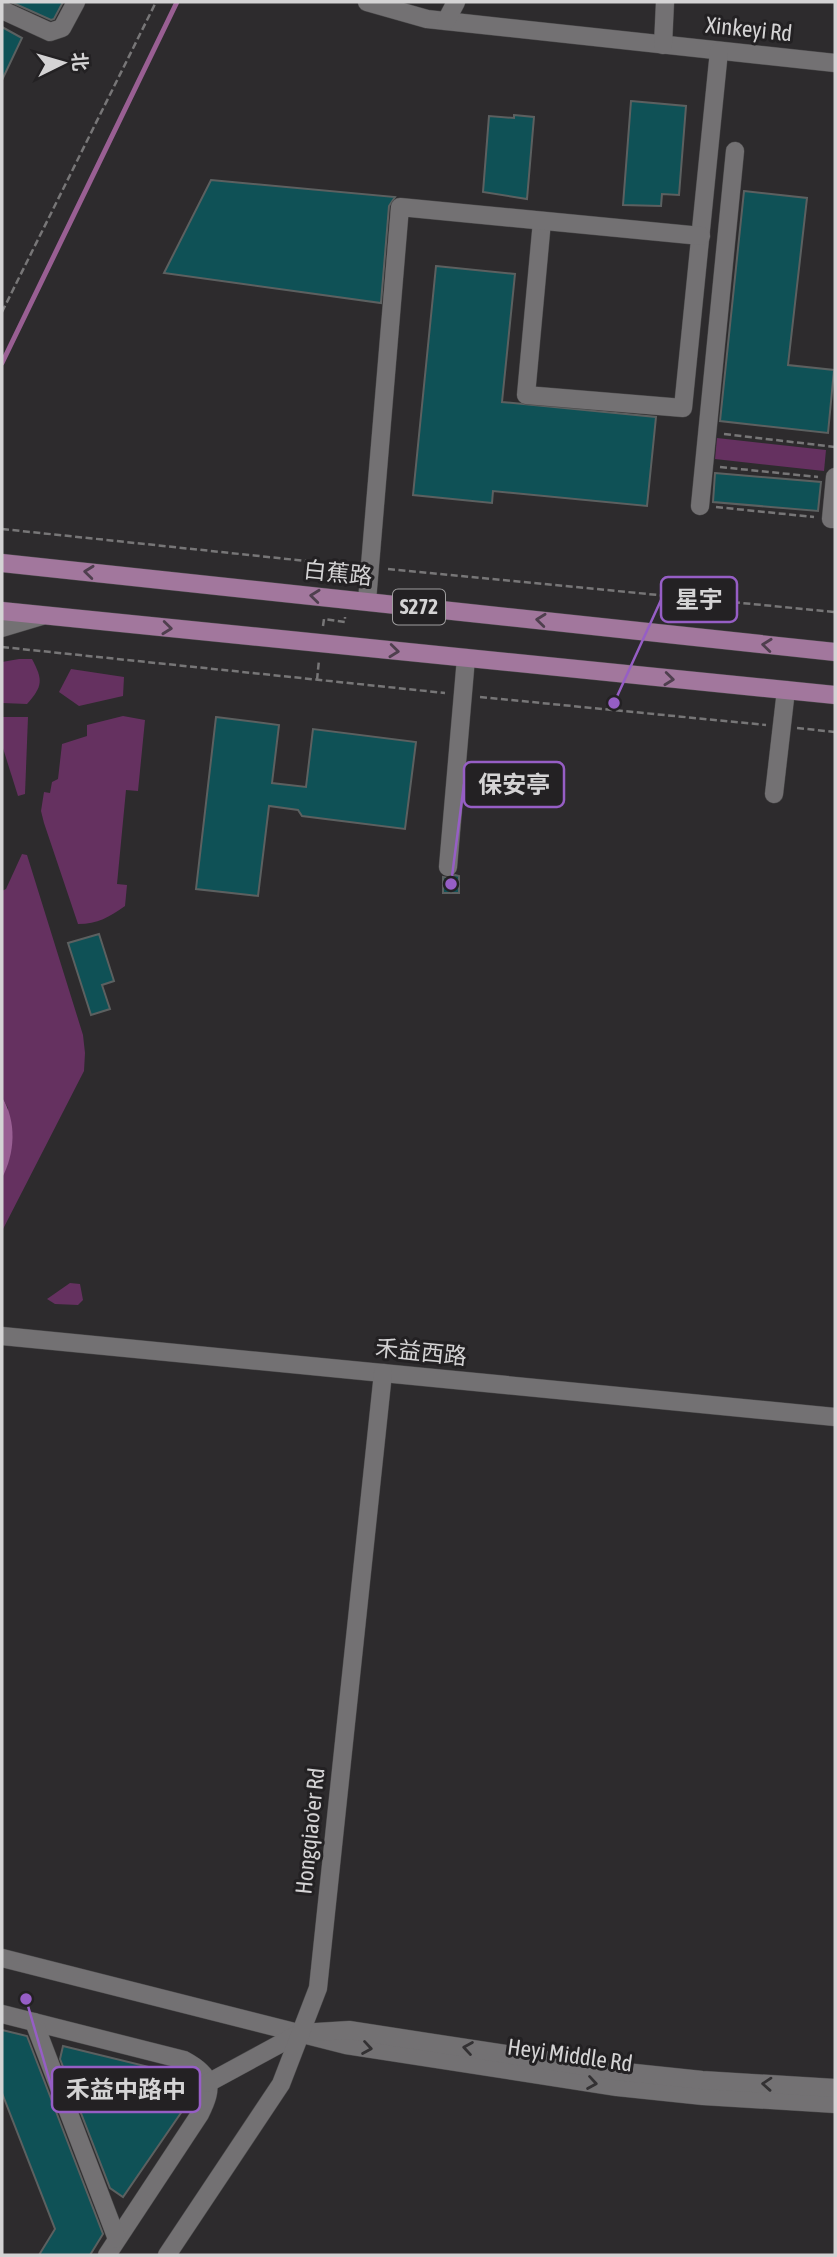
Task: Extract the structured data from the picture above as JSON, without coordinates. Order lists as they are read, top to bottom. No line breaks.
{"streets":{"main road":["白蕉路","S272"],"street":["Xinkeyi Rd","禾益西路","Hongqiao'er Rd","Heyi Middle Rd"]},"crossings":[["禾益西路","Hongqiao'er Rd"],["Hongqiao'er Rd","Heyi Middle Rd"]],"places":["星宇","保安亭","禾益中路中"],"north":"right"}
